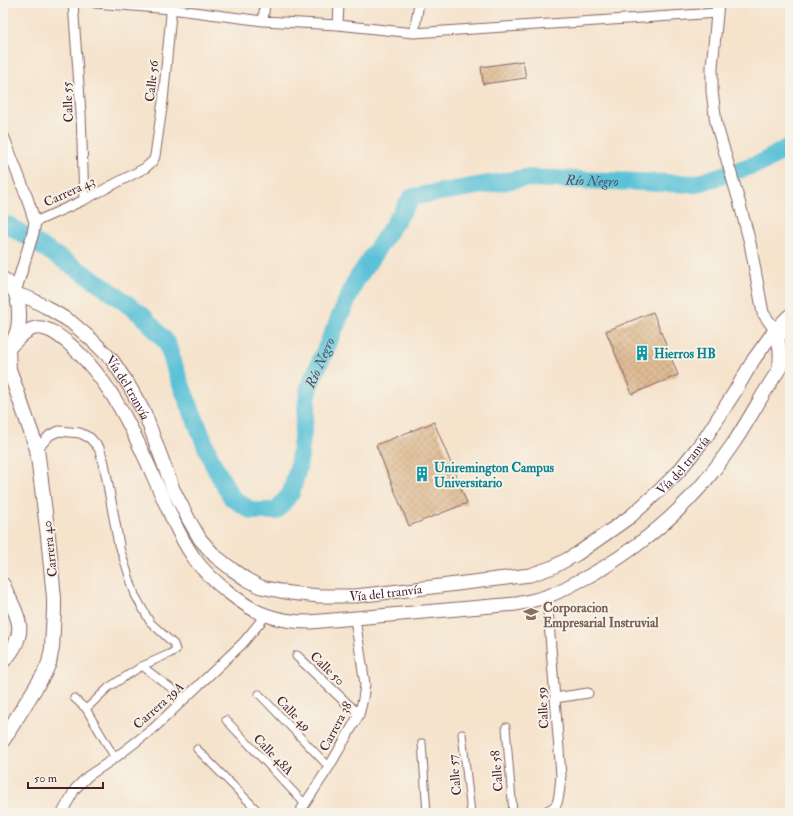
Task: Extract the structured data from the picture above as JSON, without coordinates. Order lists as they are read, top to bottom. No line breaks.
{"streets":{"main road":["Vía del tranvía","Carrera 40"],"street":["Calle 56","Calle 55","Carrera 43","Calle 50","Carrera 39A","Calle 59","Calle 49","Carrera 38","Calle 48A","Calle 58","Calle 57"]},"crossings":[["Calle 56","Carrera 43"],["Calle 55","Carrera 43"],["Carrera 43","Vía del tranvía"],["Vía del tranvía","Carrera 40"],["Vía del tranvía","Carrera 39A"],["Vía del tranvía","Calle 59"],["Vía del tranvía","Carrera 38"],["Calle 50","Carrera 38"],["Calle 49","Carrera 38"],["Carrera 38","Calle 48A"]],"water":["Río Negro"],"places":{"building":["Hierros HB","Uniremington Campus Universitario"],"school or university":["Corporacion Empresarial Instruvial"]},"scale_bar":"50 m"}
